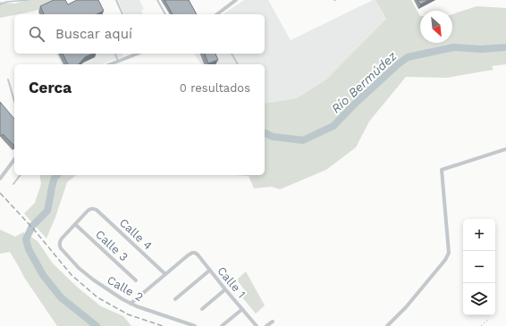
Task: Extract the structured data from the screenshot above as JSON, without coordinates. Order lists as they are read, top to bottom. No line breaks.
{"streets":{"street":["Calle 4","Calle 3","Calle 1","Calle 2"]},"crossings":[["Calle 4","Calle 3"],["Calle 4","Calle 1"],["Calle 4","Calle 2"],["Calle 3","Calle 2"]],"water":["Río Bermúdez"],"north":"bottom right","page":{"search":"Buscar aquí","heading":["Cerca","0 resultados"],"map_buttons":["+","−"]}}
